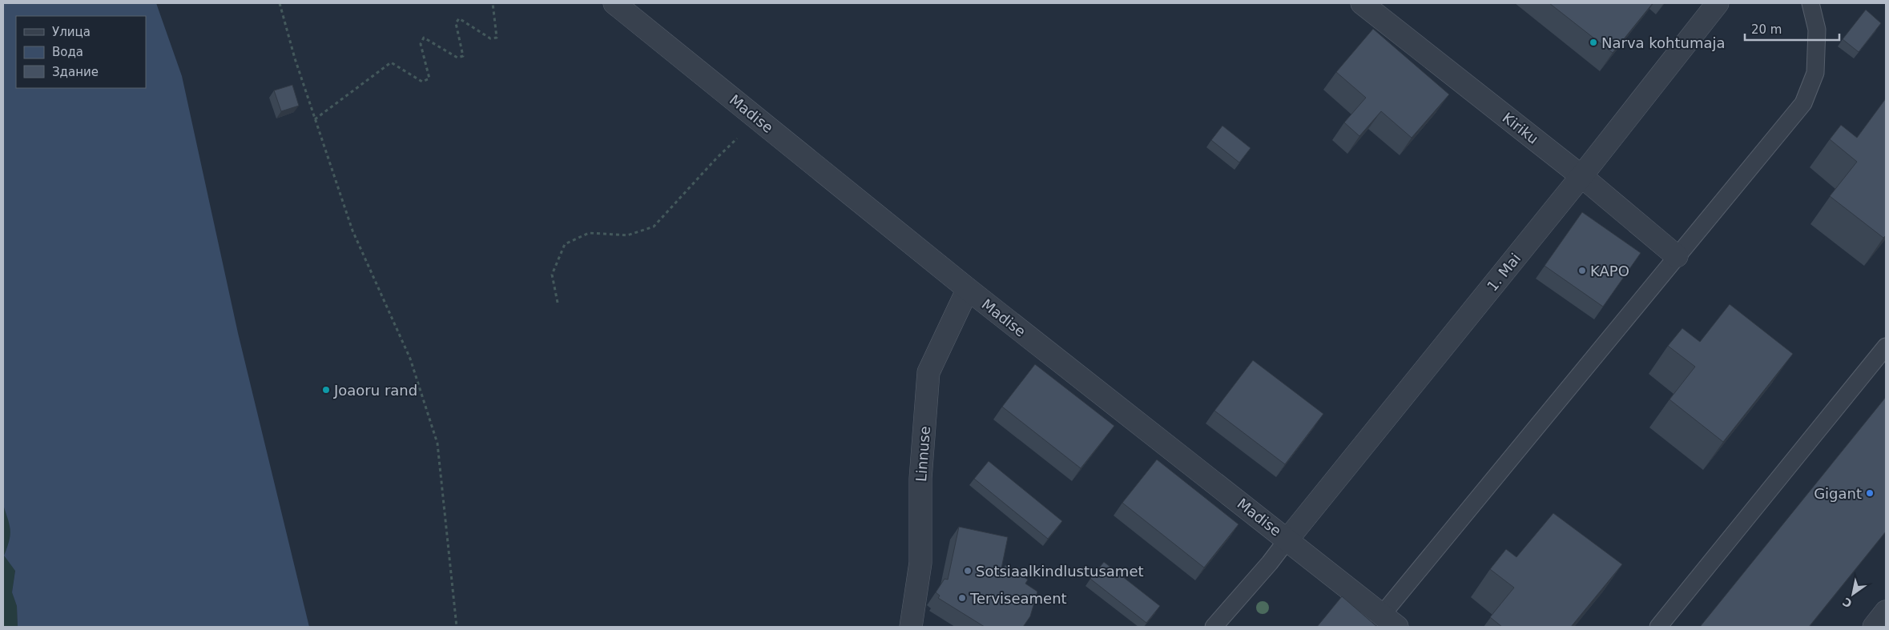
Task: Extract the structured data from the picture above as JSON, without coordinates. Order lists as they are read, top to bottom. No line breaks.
{"streets":{"street":["Madise","Kiriku","1. Mai","Linnuse"]},"crossings":[["Madise","1. Mai"],["Madise","Linnuse"],["Kiriku","1. Mai"]],"places":["Narva kohtumaja","KAPO","Joaoru rand","Gigant","Sotsiaalkindlustusamet","Terviseament"],"legend":["Улица","Вода","Здание"],"scale_bar":"20 m","north":"bottom left"}
